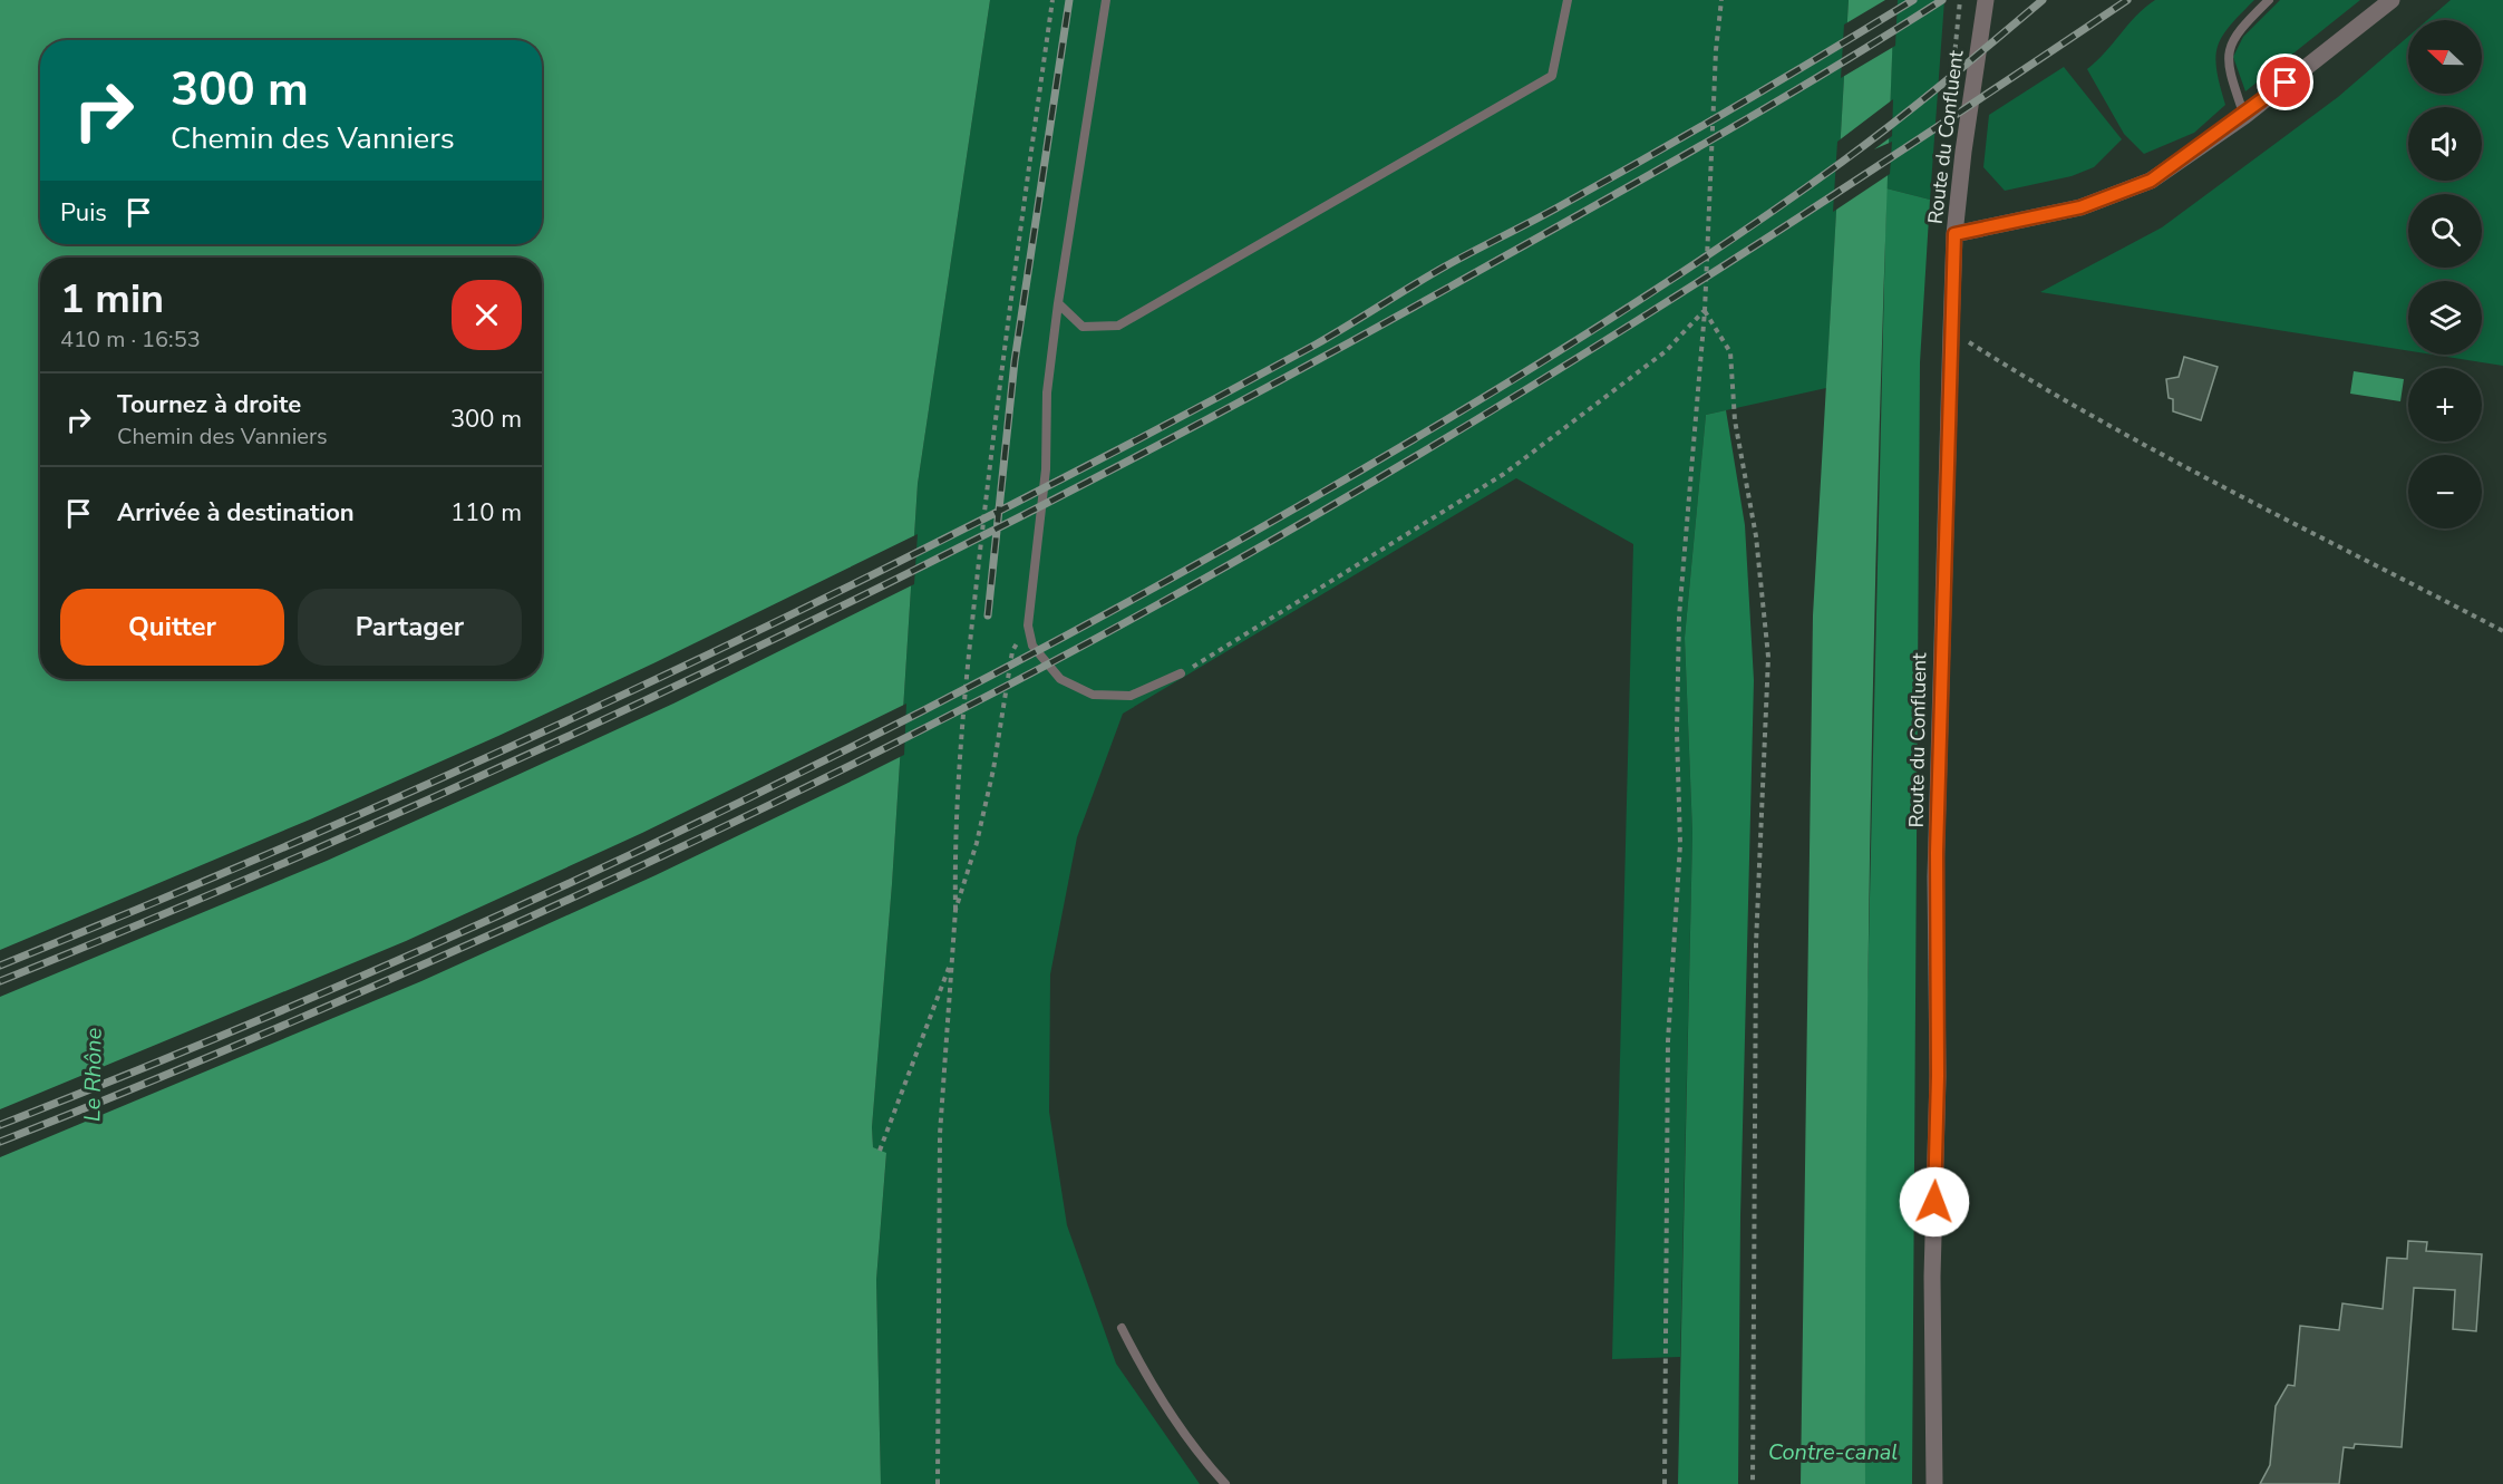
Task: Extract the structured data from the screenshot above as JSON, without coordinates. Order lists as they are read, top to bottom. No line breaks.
{"streets":{"street":["Route du Confluent"]},"water":["Le Rhône","Contre-canal"],"north":"left","page":{"map_buttons":["+","−"],"turn":["300 m","Chemin des Vanniers"],"then":"Puis","heading":["1 min","410 m · 16:53"],"list":[{"name":"Tournez à droite","note":"Chemin des Vanniers","value":"300 m"},{"name":"Arrivée à destination","value":"110 m"}],"buttons":["Quitter","Partager"]}}
